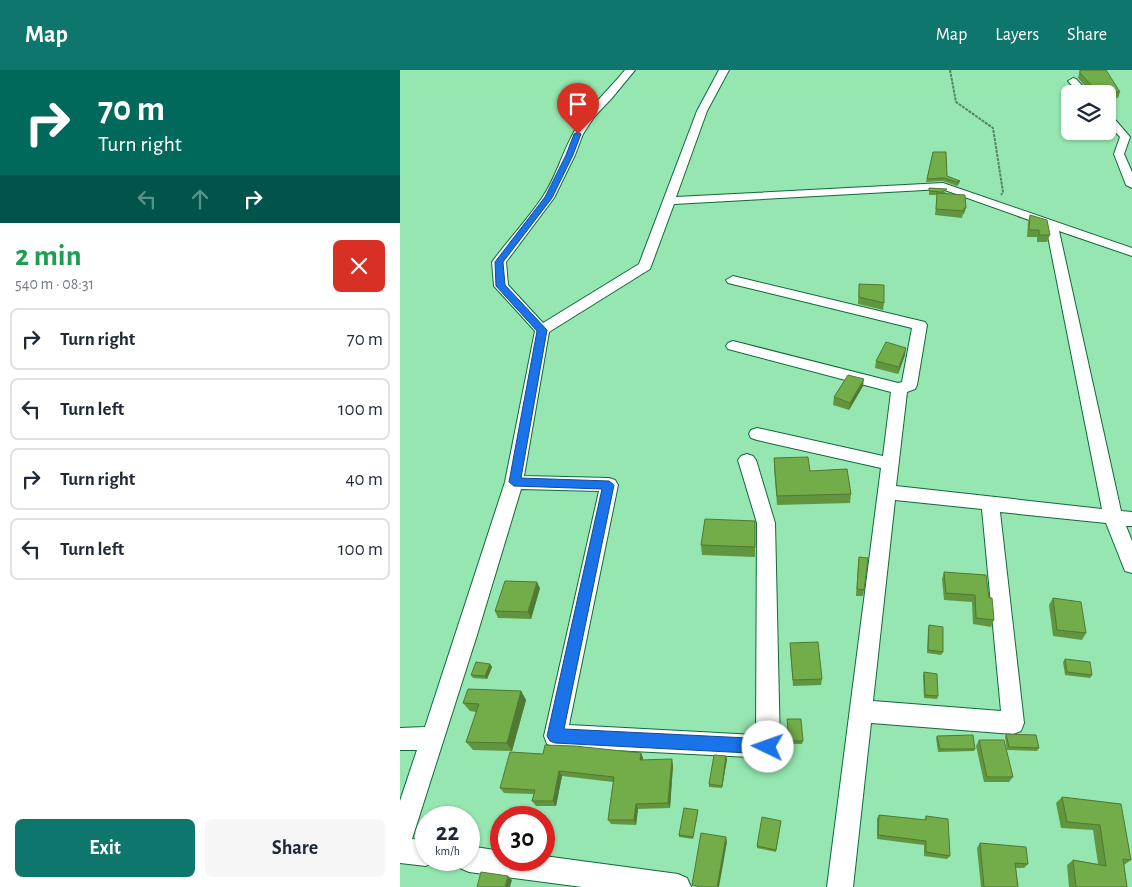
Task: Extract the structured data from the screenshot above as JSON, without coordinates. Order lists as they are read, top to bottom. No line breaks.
{"page":{"header":"Map","nav":["Map","Layers","Share"],"turn":["70 m","Turn right"],"heading":["2 min","540 m · 08:31"],"list":[{"name":"Turn right","value":"70 m"},{"name":"Turn left","value":"100 m"},{"name":"Turn right","value":"40 m"},{"name":"Turn left","value":"100 m"}],"speed":"22 km/h","limit":"30","buttons":["Exit","Share"]}}
